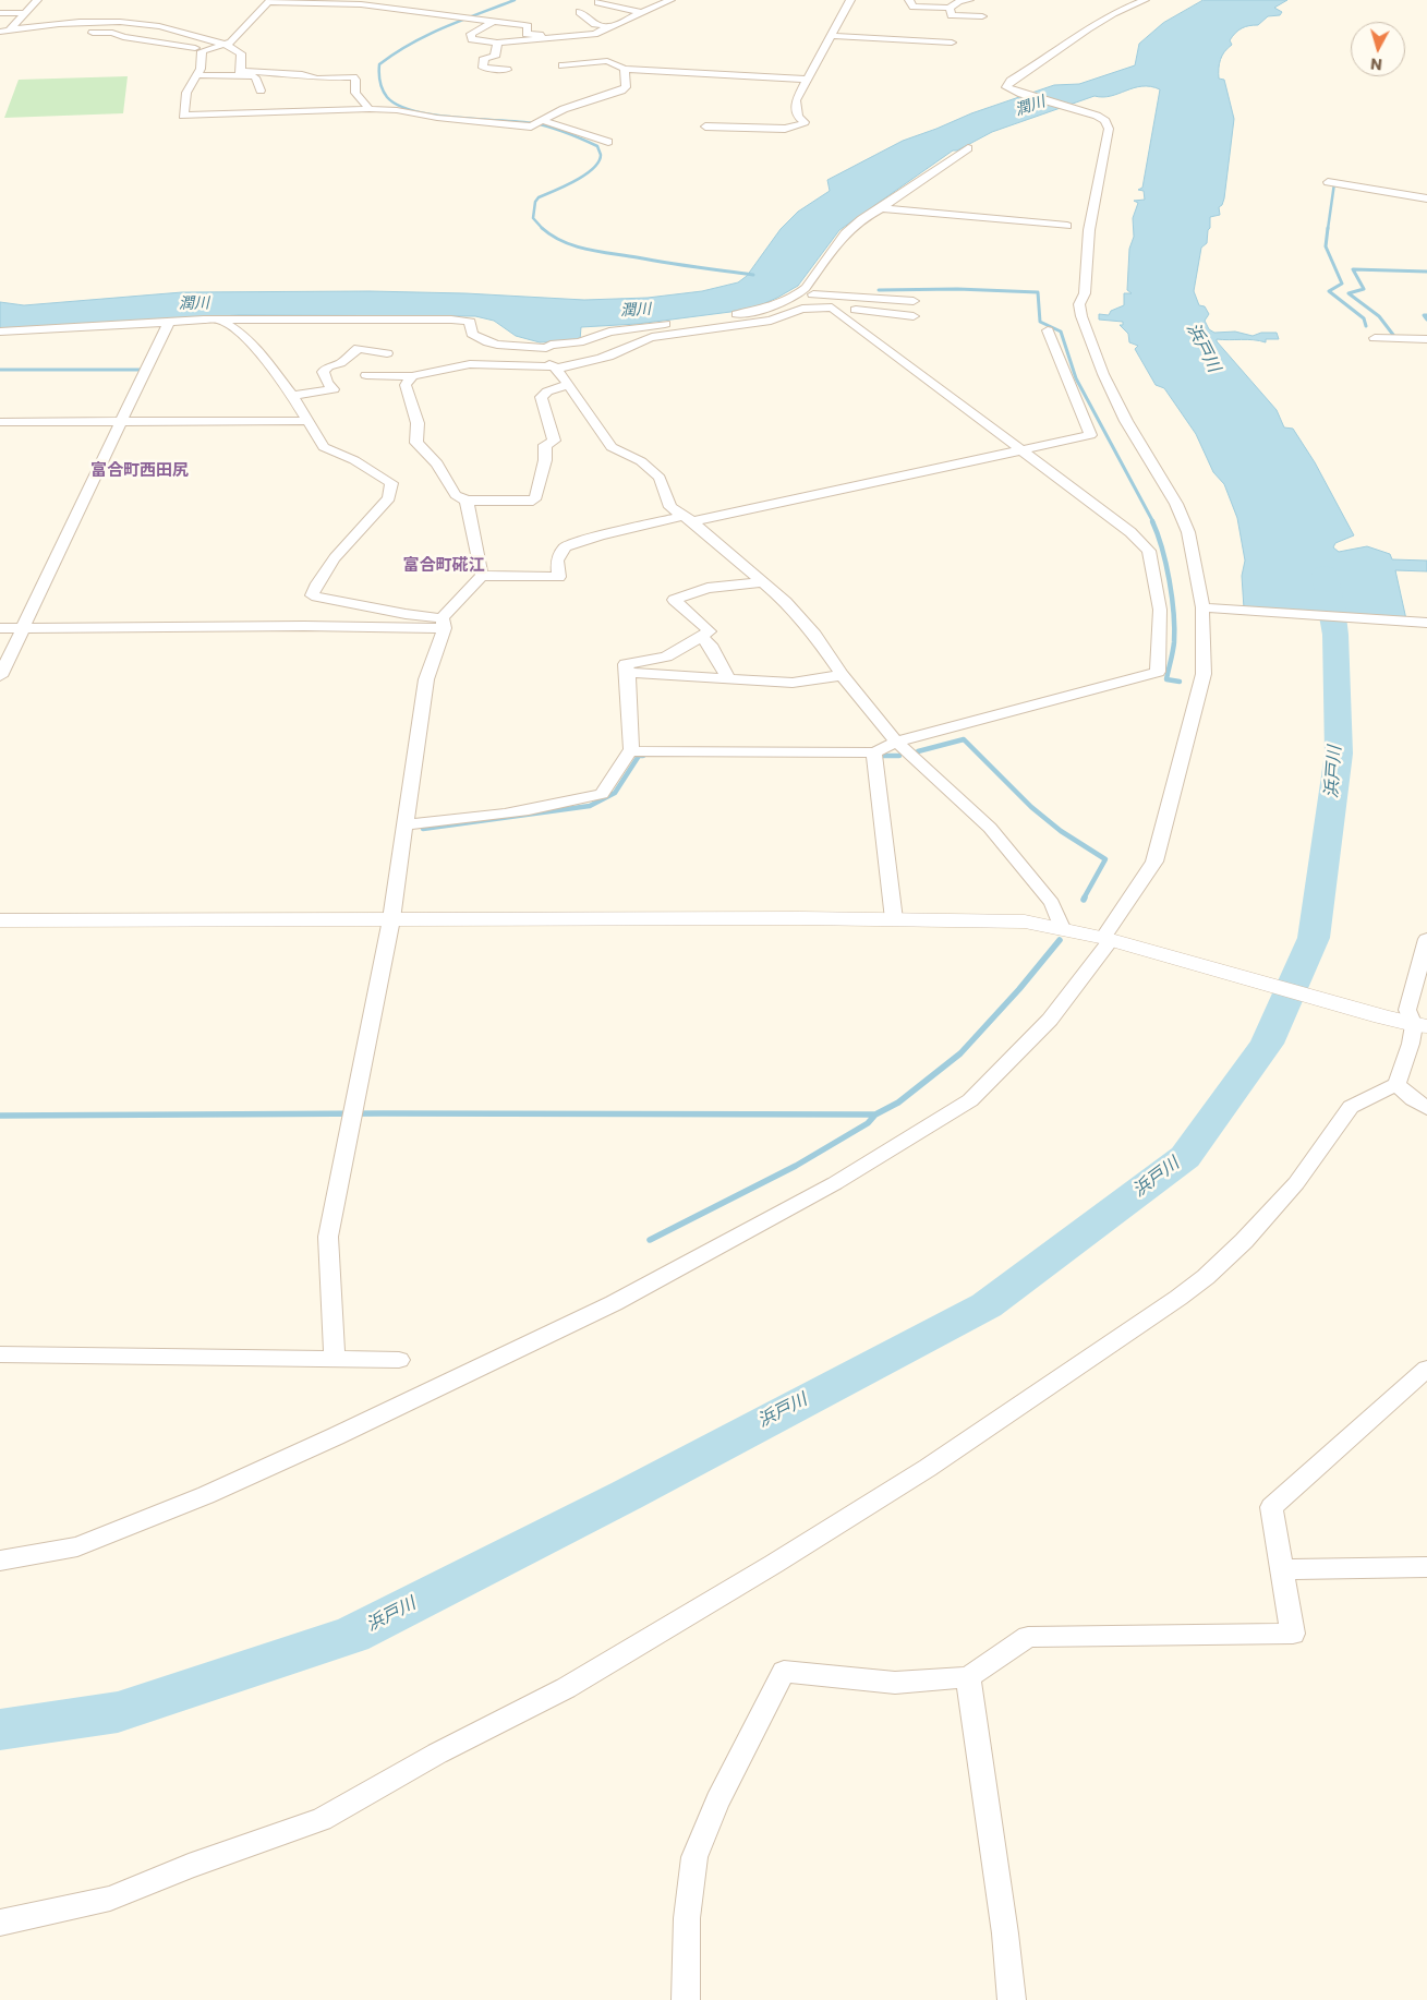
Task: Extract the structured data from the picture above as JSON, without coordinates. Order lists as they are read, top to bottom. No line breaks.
{"districts":["富合町西田尻","富合町硴江"],"water":["潤川","浜戸川"],"north":"bottom"}
